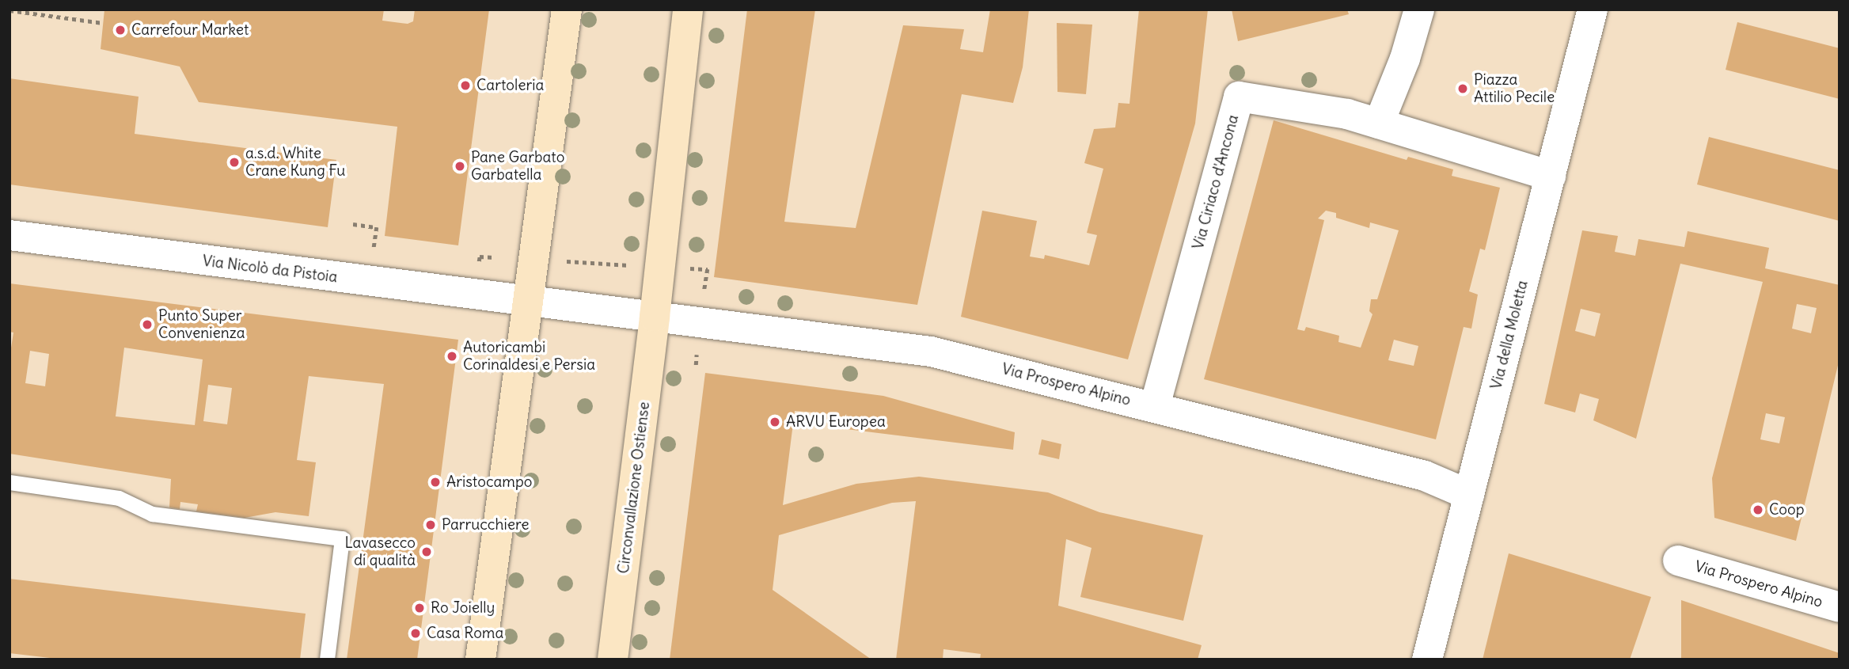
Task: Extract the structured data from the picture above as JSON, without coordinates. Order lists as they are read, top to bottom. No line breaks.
{"streets":{"main road":["Circonvallazione Ostiense"],"street":["Via Ciriaco d'Ancona","Via Nicolò da Pistoia","Via della Moletta","Via Prospero Alpino"]},"crossings":[["Via Ciriaco d'Ancona","Via Prospero Alpino"],["Via della Moletta","Via Prospero Alpino"],["Via Prospero Alpino","Circonvallazione Ostiense"]],"places":["Carrefour Market","Cartoleria","Piazza Attilio Pecile","a.s.d. White Crane Kung Fu","Pane Garbato Garbatella","Punto Super Convenienza","Autoricambi Corinaldesi e Persia","ARVU Europea","Aristocampo","Coop","Parrucchiere","Lavasecco di qualità","Ro Joielly","Casa Roma"]}
